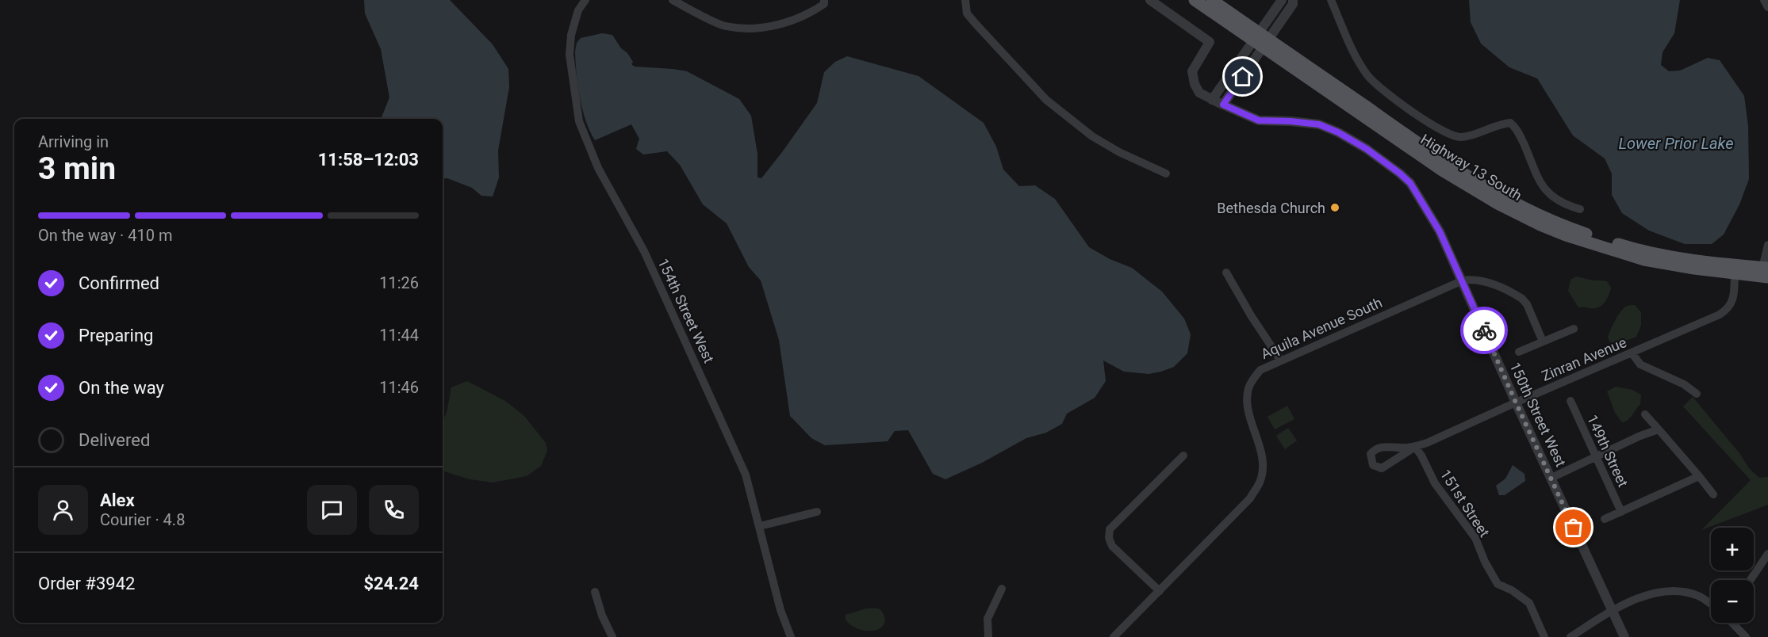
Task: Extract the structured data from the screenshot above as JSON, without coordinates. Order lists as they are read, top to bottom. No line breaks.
{"streets":{"main road":["Highway 13 South"],"street":["154th Street West","Aquila Avenue South","Zinran Avenue","150th Street West","149th Street","151st Street"]},"crossings":[["Highway 13 South","Zinran Avenue"],["Aquila Avenue South","150th Street West"],["Zinran Avenue","150th Street West"],["Zinran Avenue","151st Street"]],"water":["Lower Prior Lake"],"places":["Bethesda Church"],"page":{"heading":["3 min","Arriving in","11:58–12:03"],"panel":["Alex","Courier · 4.8","Order #3942","$24.24"],"bar":"On the way · 410 m","list":[["Confirmed","11:26"],["Preparing","11:44"],["On the way","11:46"],"Delivered"],"map_buttons":["+","−"]}}
